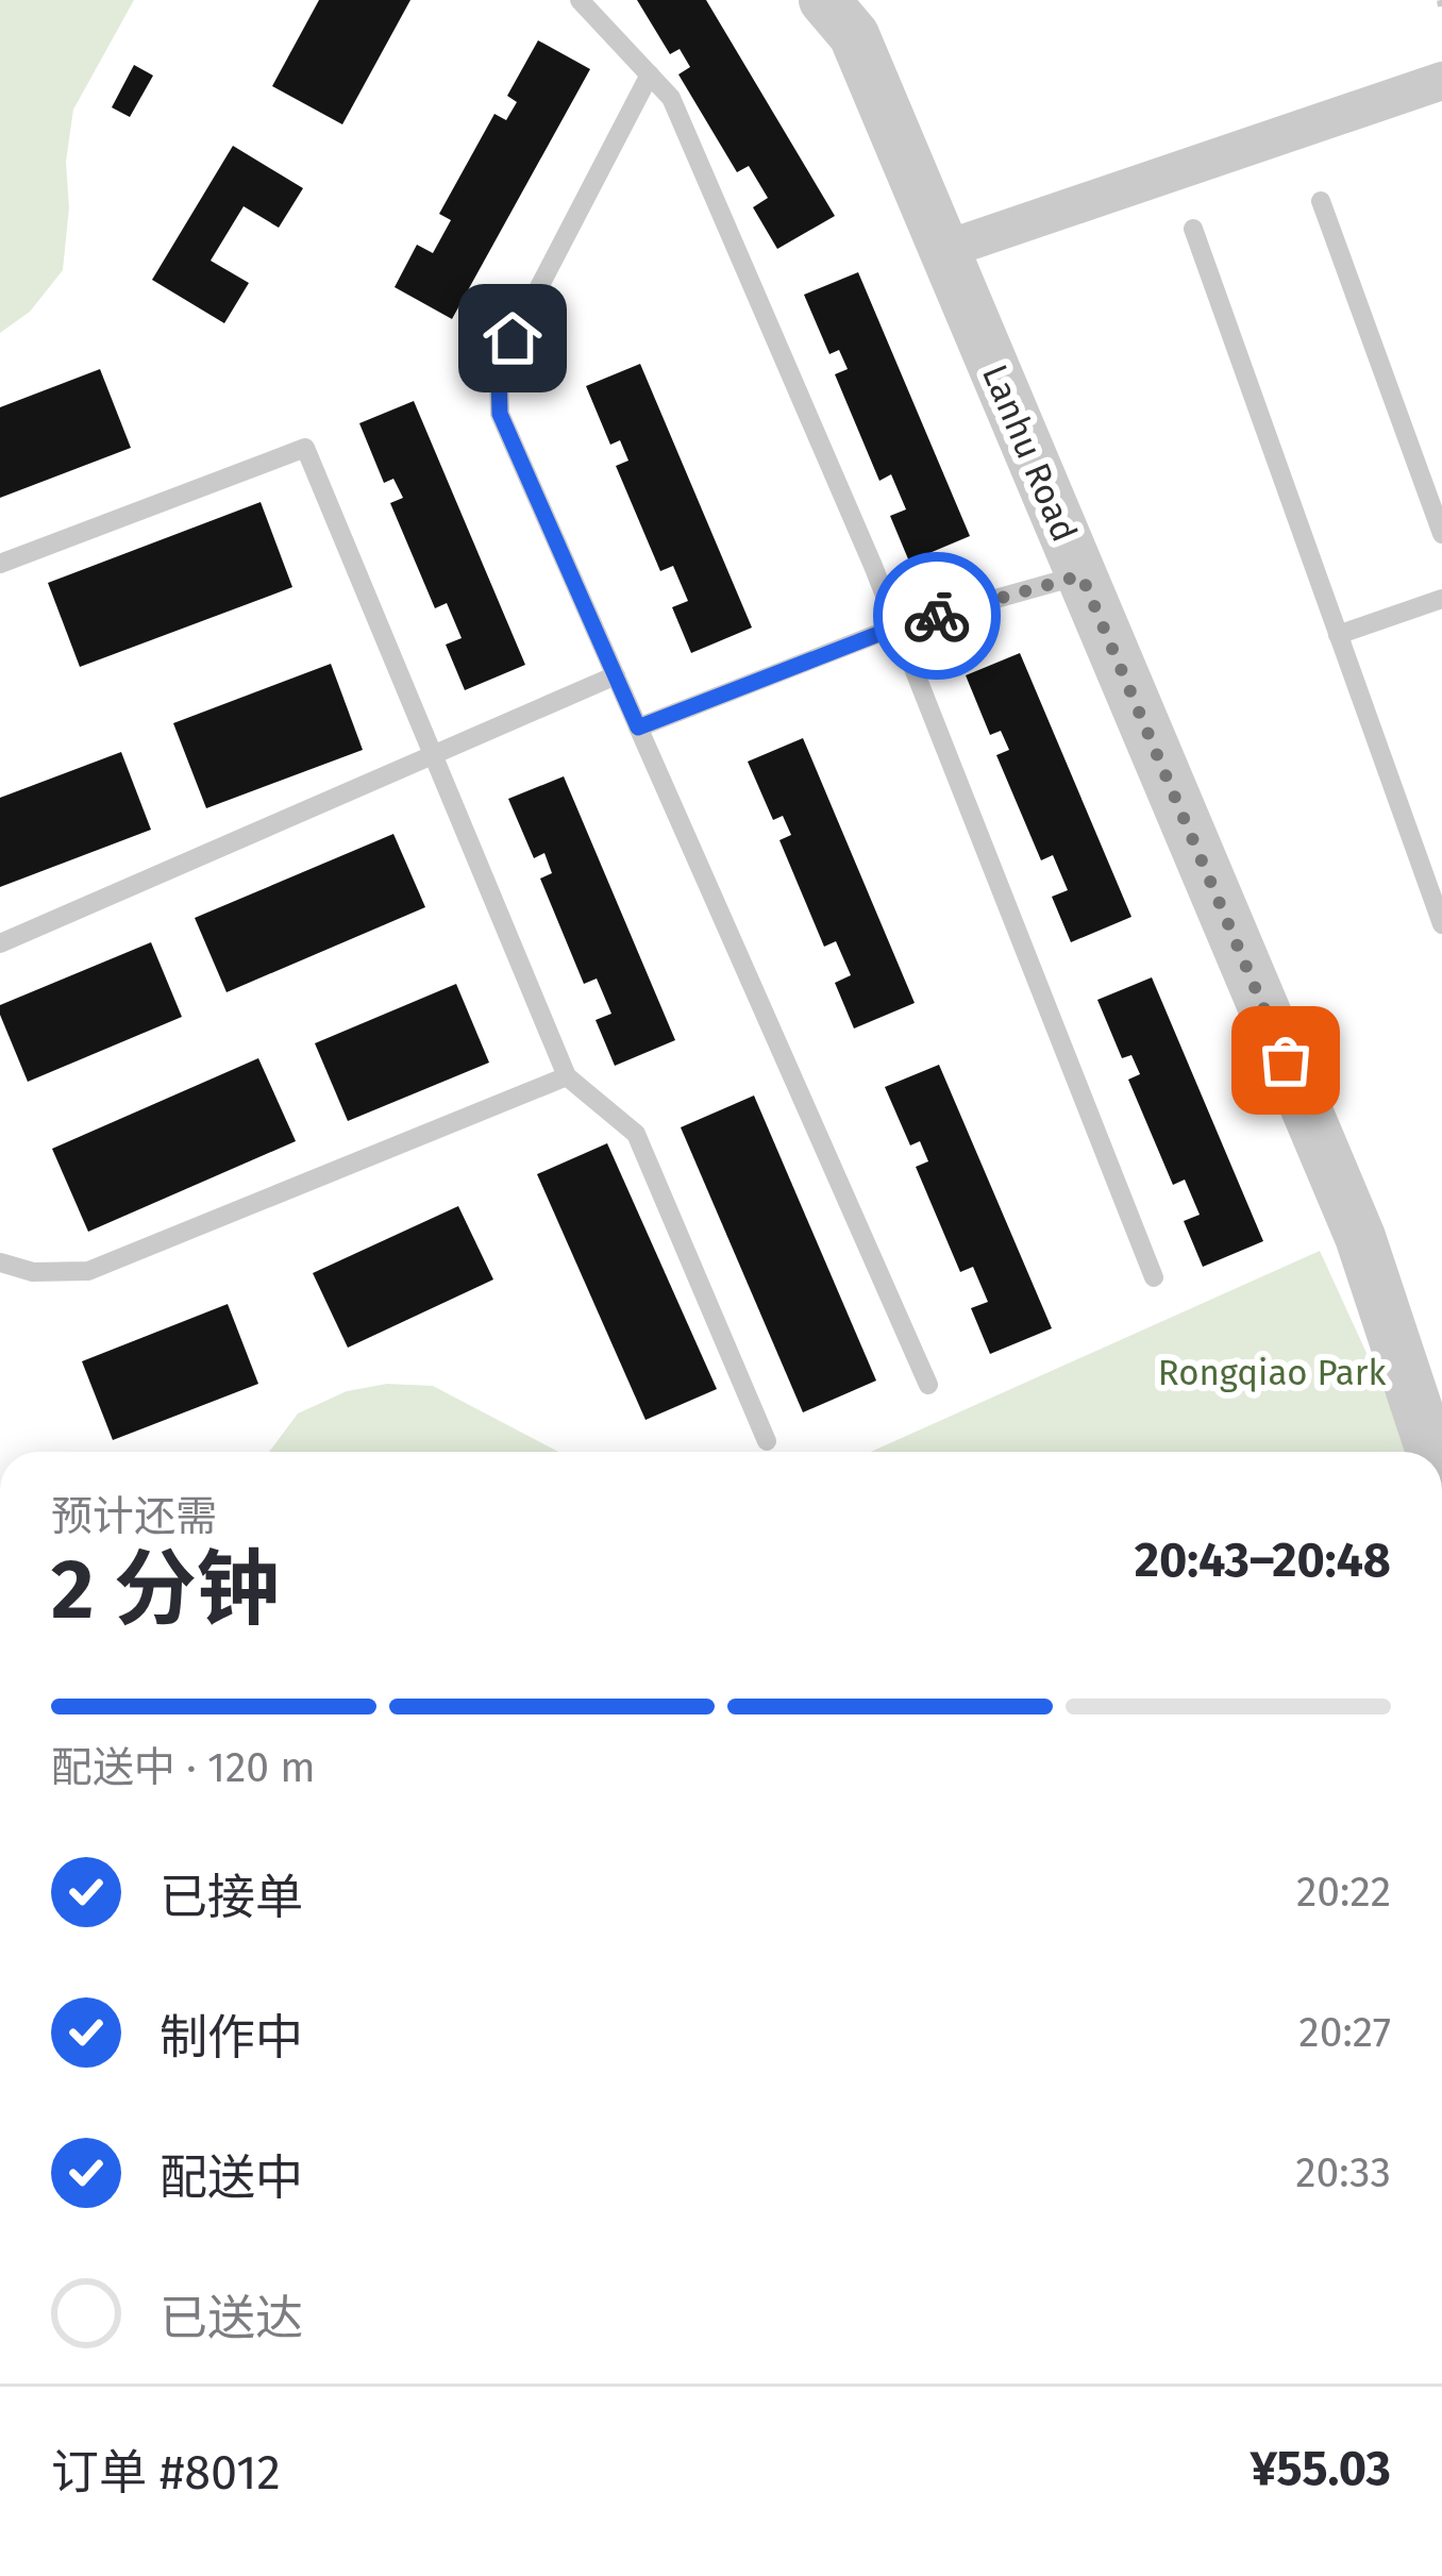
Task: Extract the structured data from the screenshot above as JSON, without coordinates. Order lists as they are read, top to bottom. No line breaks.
{"streets":{"street":["Lanhu Road"]},"parks":["Rongqiao Park"],"page":{"heading":["2 分钟","预计还需","20:43–20:48"],"panel":["订单 #8012","¥55.03"],"bar":"配送中 · 120 m","list":[["已接单","20:22"],["制作中","20:27"],["配送中","20:33"],"已送达"]}}
